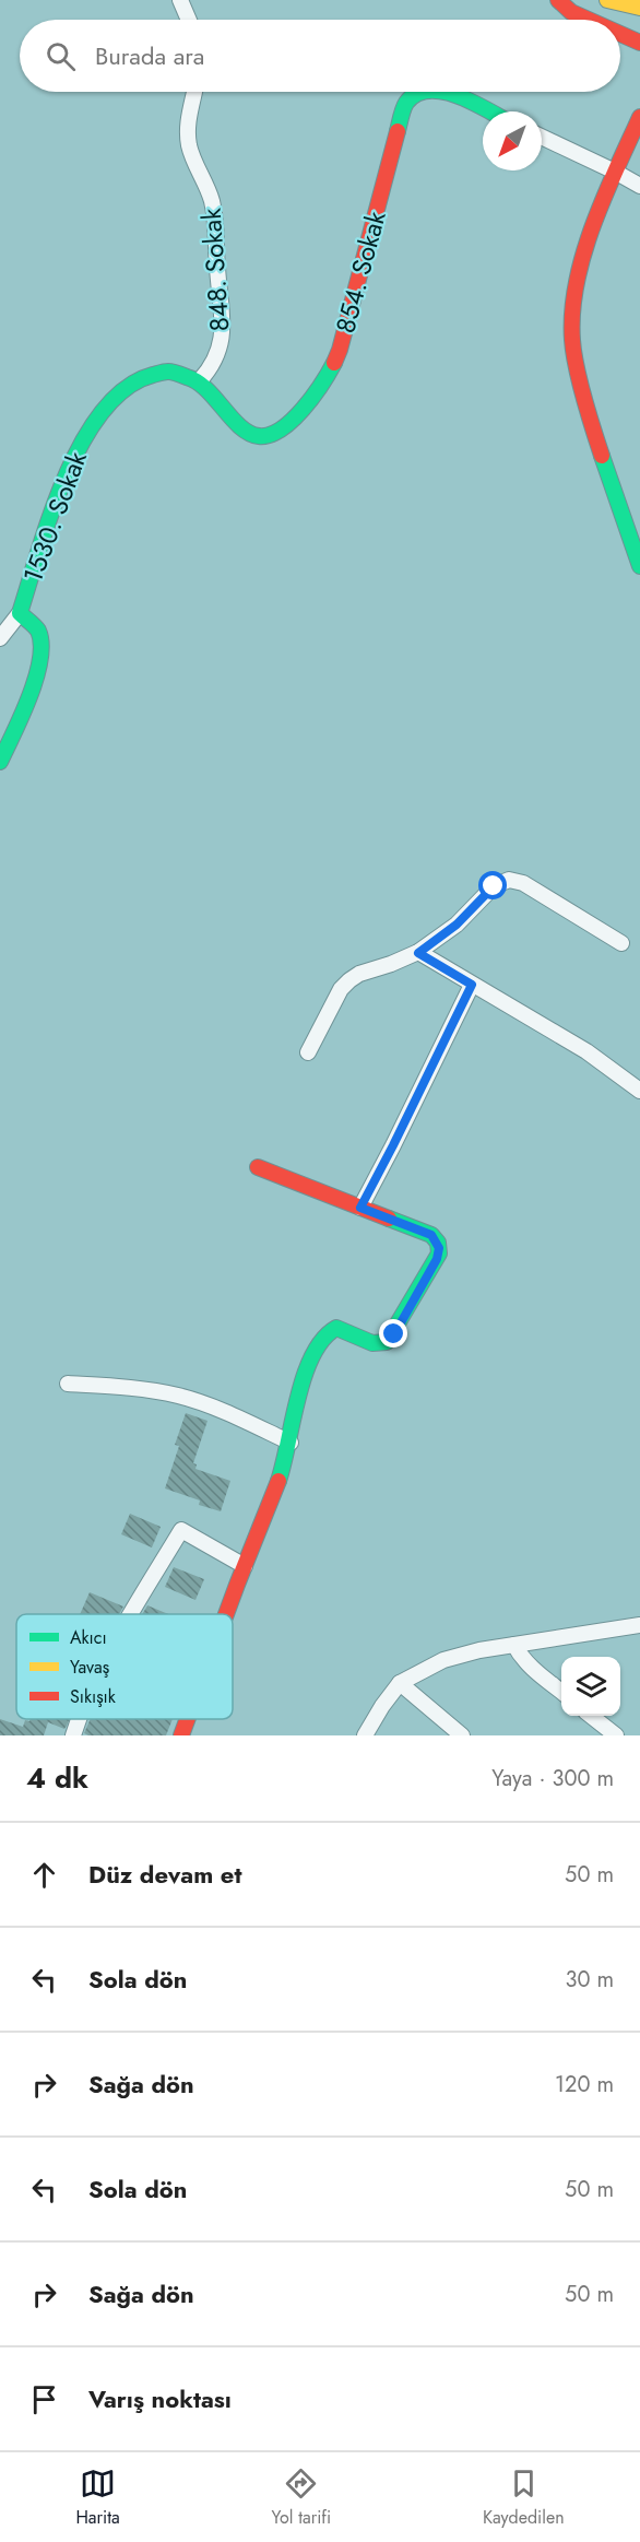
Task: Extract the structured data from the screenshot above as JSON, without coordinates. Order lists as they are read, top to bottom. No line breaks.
{"streets":{"street":["848. Sokak","854. Sokak","1530. Sokak"]},"crossings":[["848. Sokak","854. Sokak"],["848. Sokak","1530. Sokak"],["854. Sokak","1530. Sokak"]],"legend":["Akıcı","Yavaş","Sıkışık"],"north":"bottom left","page":{"search":"Burada ara","heading":["4 dk","Yaya · 300 m"],"list":[["Düz devam et","50 m"],["Sola dön","30 m"],["Sağa dön","120 m"],["Sola dön","50 m"],["Sağa dön","50 m"],"Varış noktası"],"nav":["Harita","Yol tarifi","Kaydedilen"]}}
